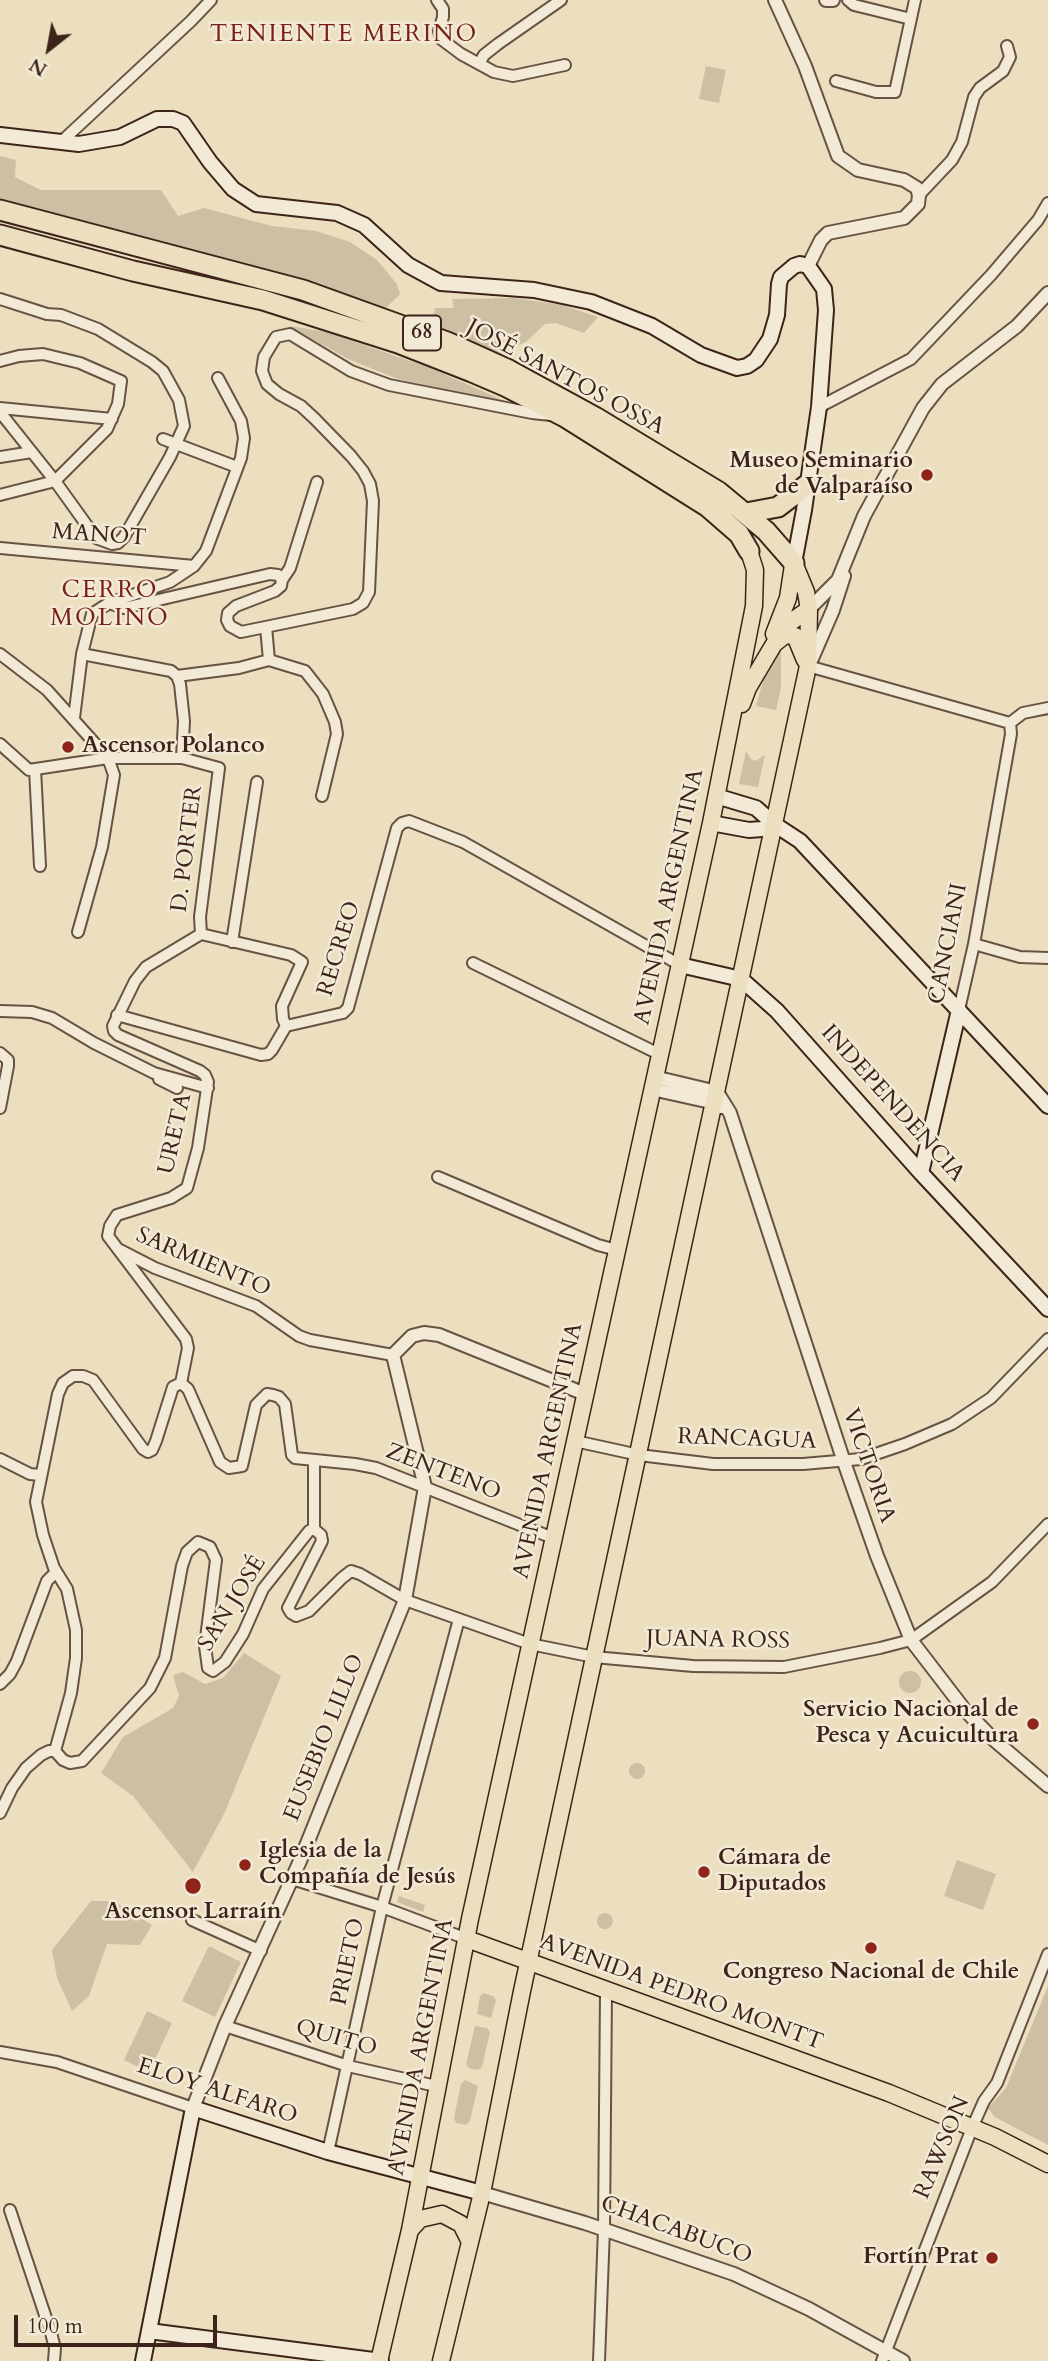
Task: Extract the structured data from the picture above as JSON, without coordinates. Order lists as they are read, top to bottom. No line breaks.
{"streets":{"highway":["68","JOSÉ SANTOS OSSA"],"main road":["AVENIDA ARGENTINA","CANCIANI","INDEPENDENCIA","EUSEBIO LILLO","AVENIDA PEDRO MONTT","ELOY ALFARO","CHACABUCO"],"street":["MANOT","D. PORTER","RECREO","URETA","SARMIENTO","RANCAGUA","VICTORIA","ZENTENO","SAN JOSÉ","JUANA ROSS","PRIETO","QUITO","RAWSON"]},"crossings":[["JOSÉ SANTOS OSSA","AVENIDA ARGENTINA"],["AVENIDA ARGENTINA","RECREO"],["AVENIDA ARGENTINA","INDEPENDENCIA"],["AVENIDA ARGENTINA","RANCAGUA"],["AVENIDA ARGENTINA","ZENTENO"],["AVENIDA ARGENTINA","SAN JOSÉ"],["AVENIDA ARGENTINA","AVENIDA PEDRO MONTT"],["AVENIDA ARGENTINA","QUITO"],["AVENIDA ARGENTINA","ELOY ALFARO"],["AVENIDA ARGENTINA","CHACABUCO"],["CANCIANI","INDEPENDENCIA"],["RECREO","INDEPENDENCIA"],["URETA","SARMIENTO"],["RANCAGUA","VICTORIA"],["VICTORIA","JUANA ROSS"],["ZENTENO","EUSEBIO LILLO"],["SAN JOSÉ","JUANA ROSS"],["SAN JOSÉ","EUSEBIO LILLO"],["SAN JOSÉ","PRIETO"],["EUSEBIO LILLO","AVENIDA PEDRO MONTT"],["EUSEBIO LILLO","QUITO"],["EUSEBIO LILLO","ELOY ALFARO"],["PRIETO","AVENIDA PEDRO MONTT"],["PRIETO","QUITO"],["PRIETO","ELOY ALFARO"],["AVENIDA PEDRO MONTT","RAWSON"],["ELOY ALFARO","CHACABUCO"],["RAWSON","CHACABUCO"]],"districts":["TENIENTE MERINO","CERRO MOLINO"],"places":["Museo Seminario de Valparaíso","Ascensor Polanco","Servicio Nacional de Pesca y Acuicultura","Iglesia de la Compañía de Jesús","Cámara de Diputados","Ascensor Larraín","Congreso Nacional de Chile","Fortín Prat"],"scale_bar":"100 m","north":"bottom left"}
